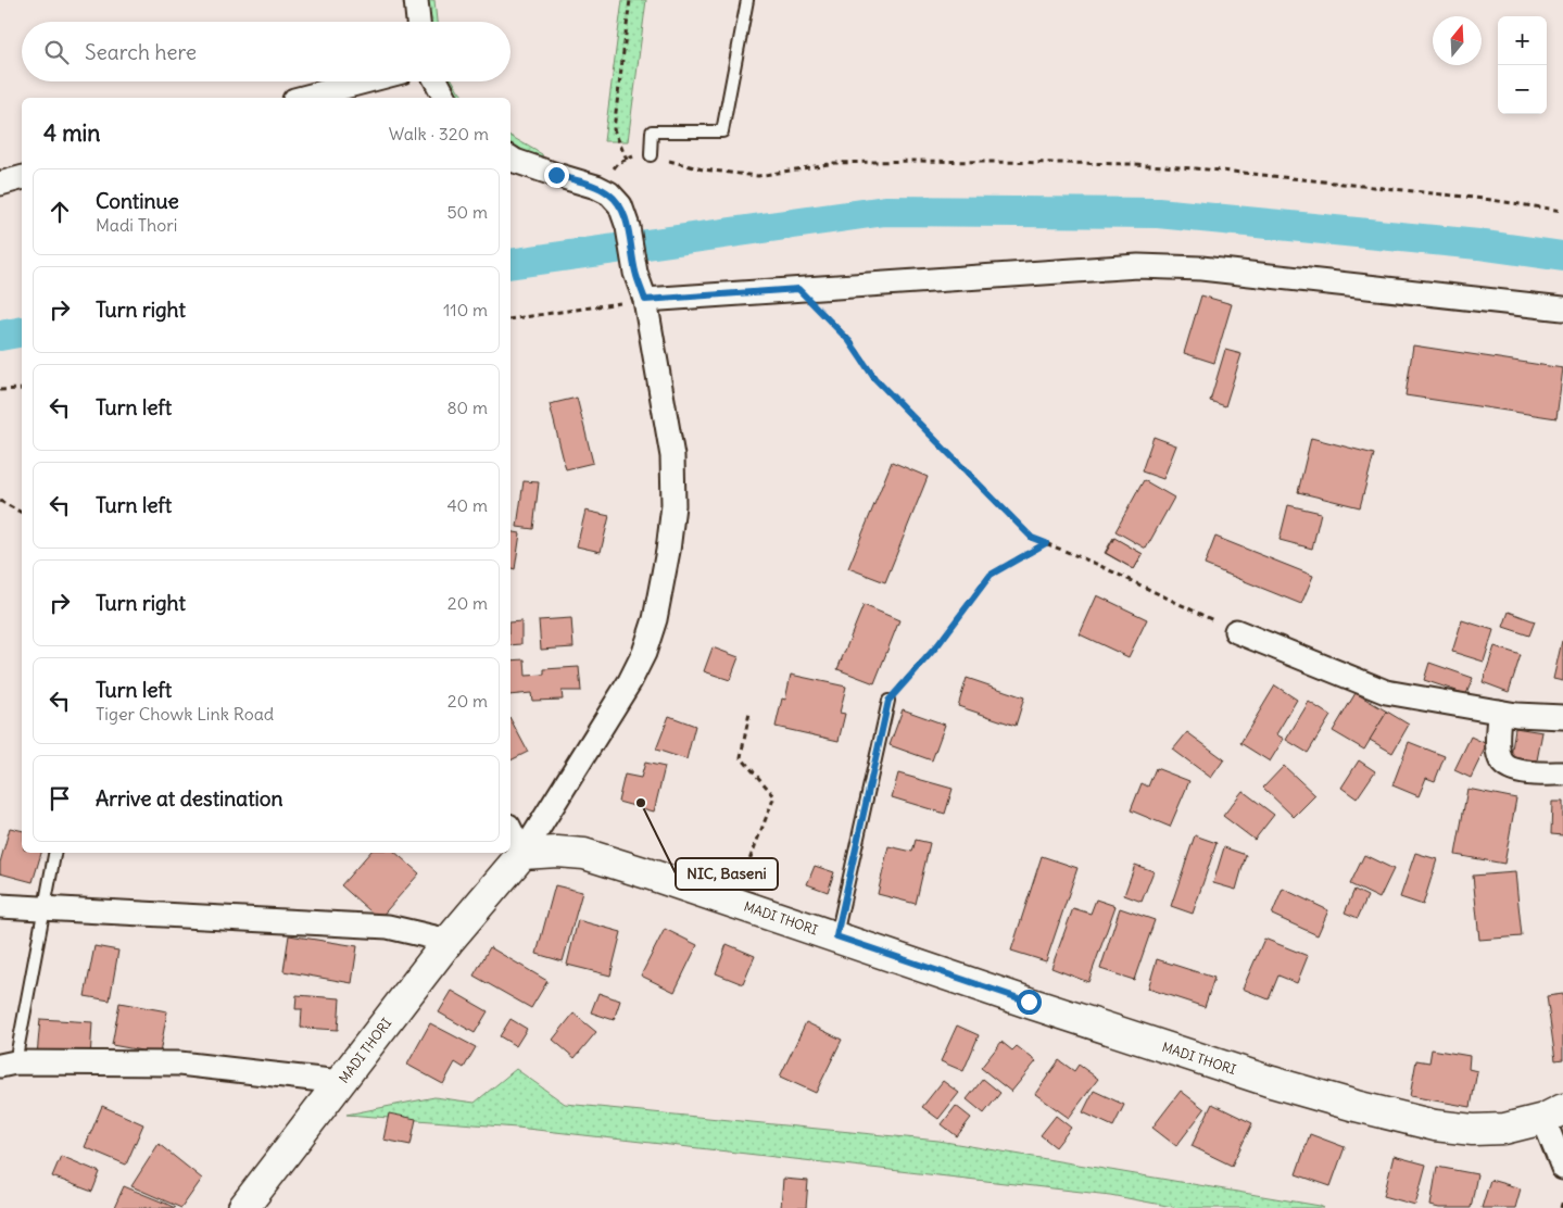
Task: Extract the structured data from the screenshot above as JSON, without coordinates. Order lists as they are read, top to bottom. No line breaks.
{"streets":{"main road":["MADI THORI"]},"places":["NIC, Baseni"],"north":"top","page":{"map_buttons":["+","−"],"search":"Search here","heading":["4 min","Walk · 320 m"],"list":[["Continue","Madi Thori","50 m"],["Turn right","110 m"],["Turn left","80 m"],["Turn left","40 m"],["Turn right","20 m"],["Turn left","Tiger Chowk Link Road","20 m"],"Arrive at destination"]}}
